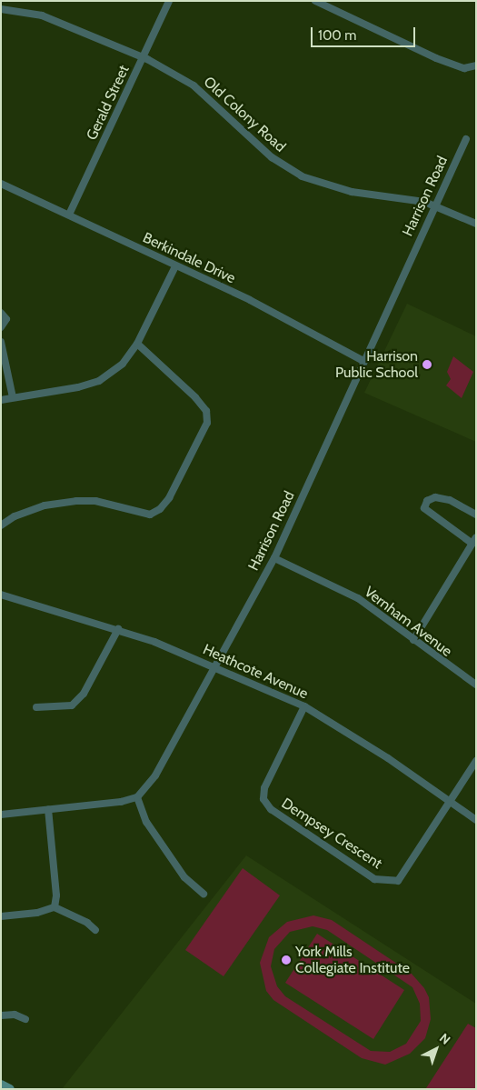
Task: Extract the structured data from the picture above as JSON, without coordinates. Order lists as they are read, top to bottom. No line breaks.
{"streets":{"street":["Gerald Street","Old Colony Road","Harrison Road","Berkindale Drive","Vernham Avenue","Heathcote Avenue","Dempsey Crescent"]},"crossings":[["Gerald Street","Old Colony Road"],["Gerald Street","Berkindale Drive"],["Old Colony Road","Harrison Road"],["Harrison Road","Berkindale Drive"],["Harrison Road","Vernham Avenue"],["Harrison Road","Heathcote Avenue"],["Heathcote Avenue","Dempsey Crescent"]],"places":["Harrison Public School","York Mills Collegiate Institute"],"scale_bar":"100 m","north":"top right"}
